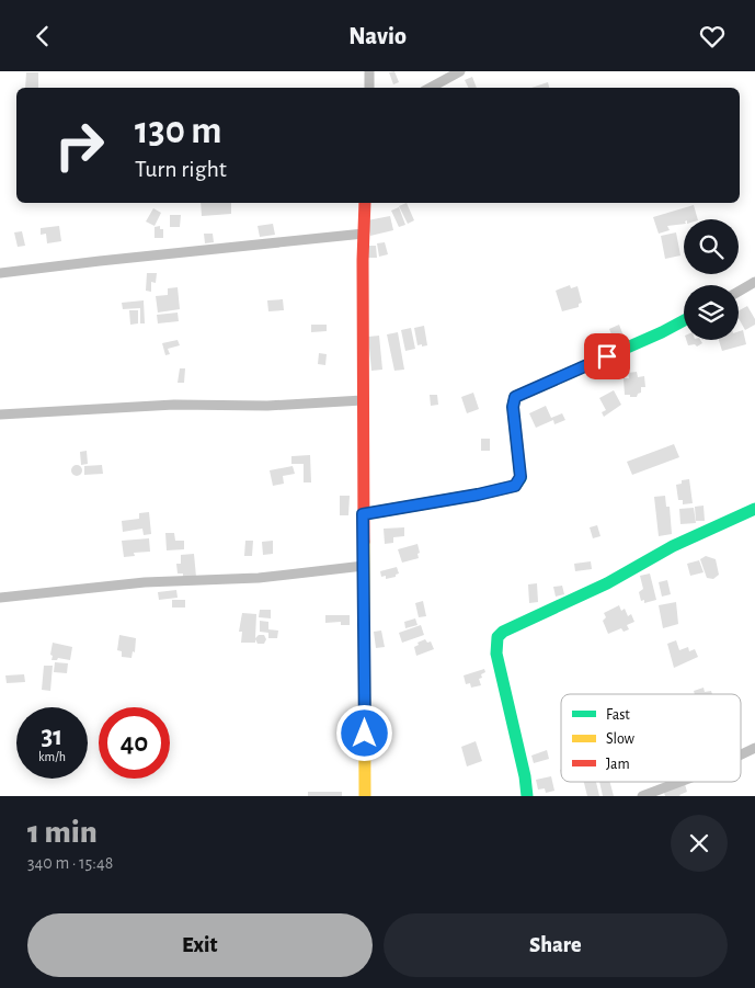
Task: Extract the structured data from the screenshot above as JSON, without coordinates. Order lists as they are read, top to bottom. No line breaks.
{"legend":["Fast","Slow","Jam"],"page":{"header":"Navio","turn":["130 m","Turn right"],"speed":"31 km/h","limit":"40","heading":["1 min","340 m · 15:48"],"buttons":["Exit","Share"]}}
